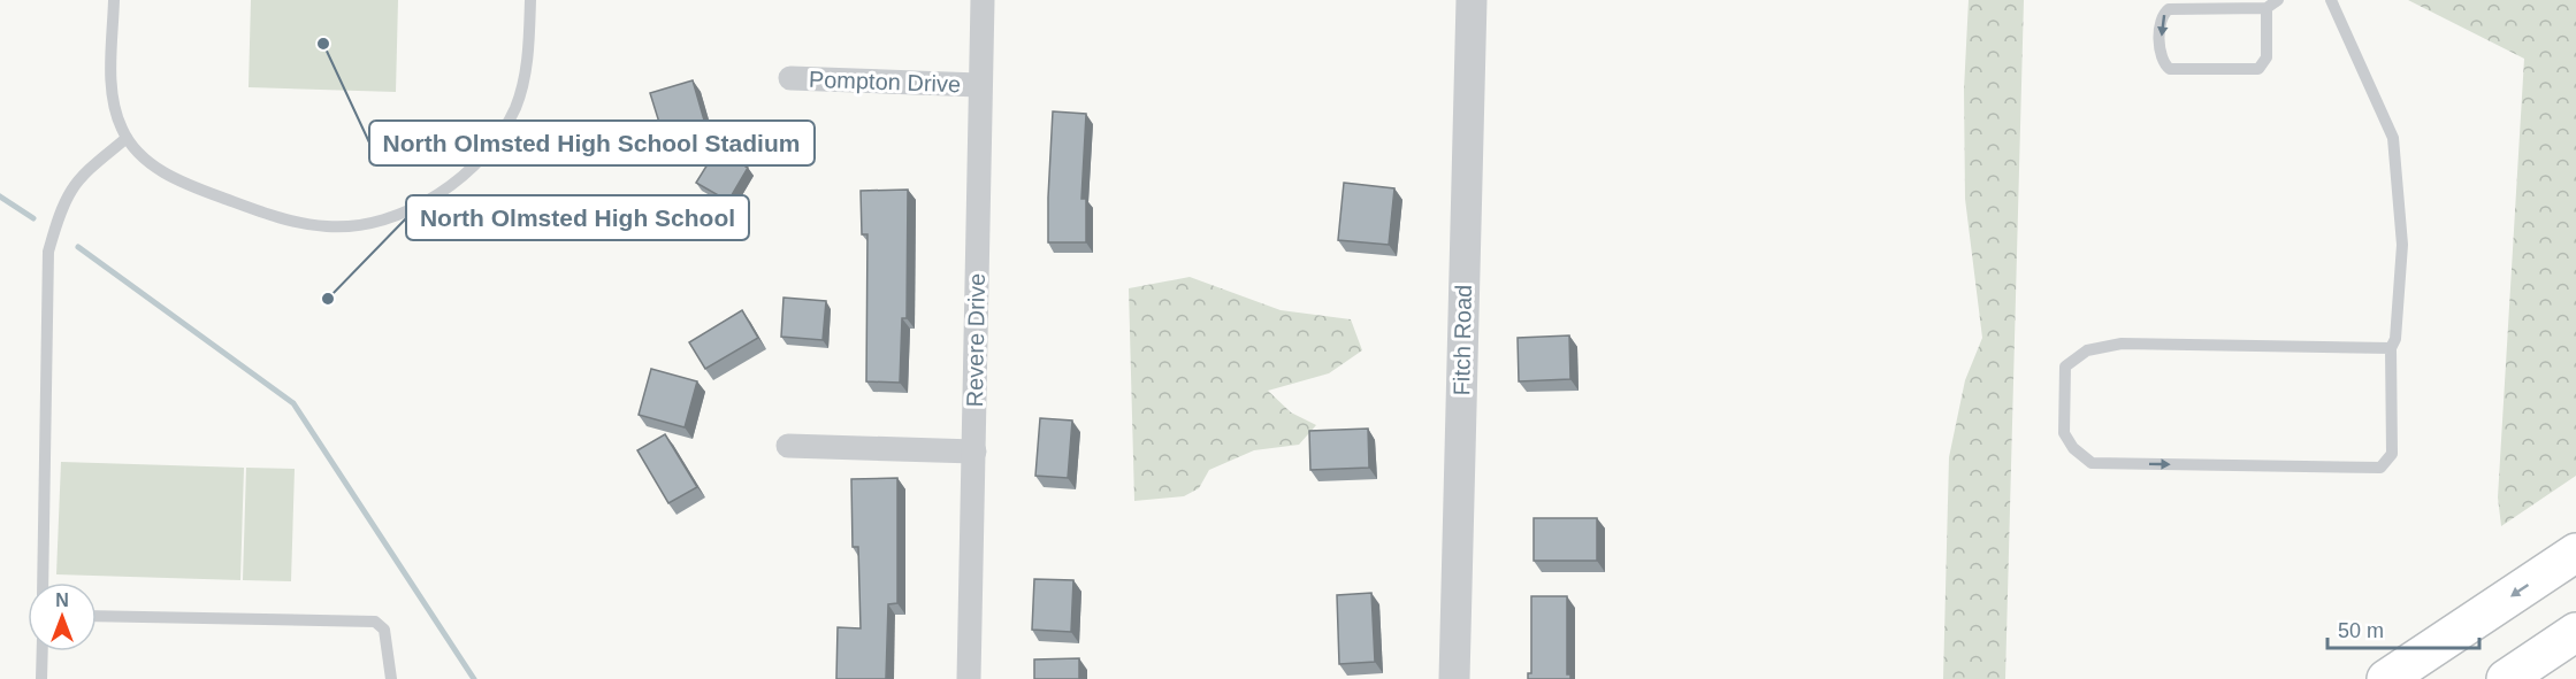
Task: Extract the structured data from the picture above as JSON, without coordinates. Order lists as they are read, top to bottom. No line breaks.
{"streets":{"street":["Pompton Drive","Revere Drive","Fitch Road"]},"crossings":[["Pompton Drive","Revere Drive"]],"places":["North Olmsted High School Stadium","North Olmsted High School"],"scale_bar":"50 m","north":"top"}
